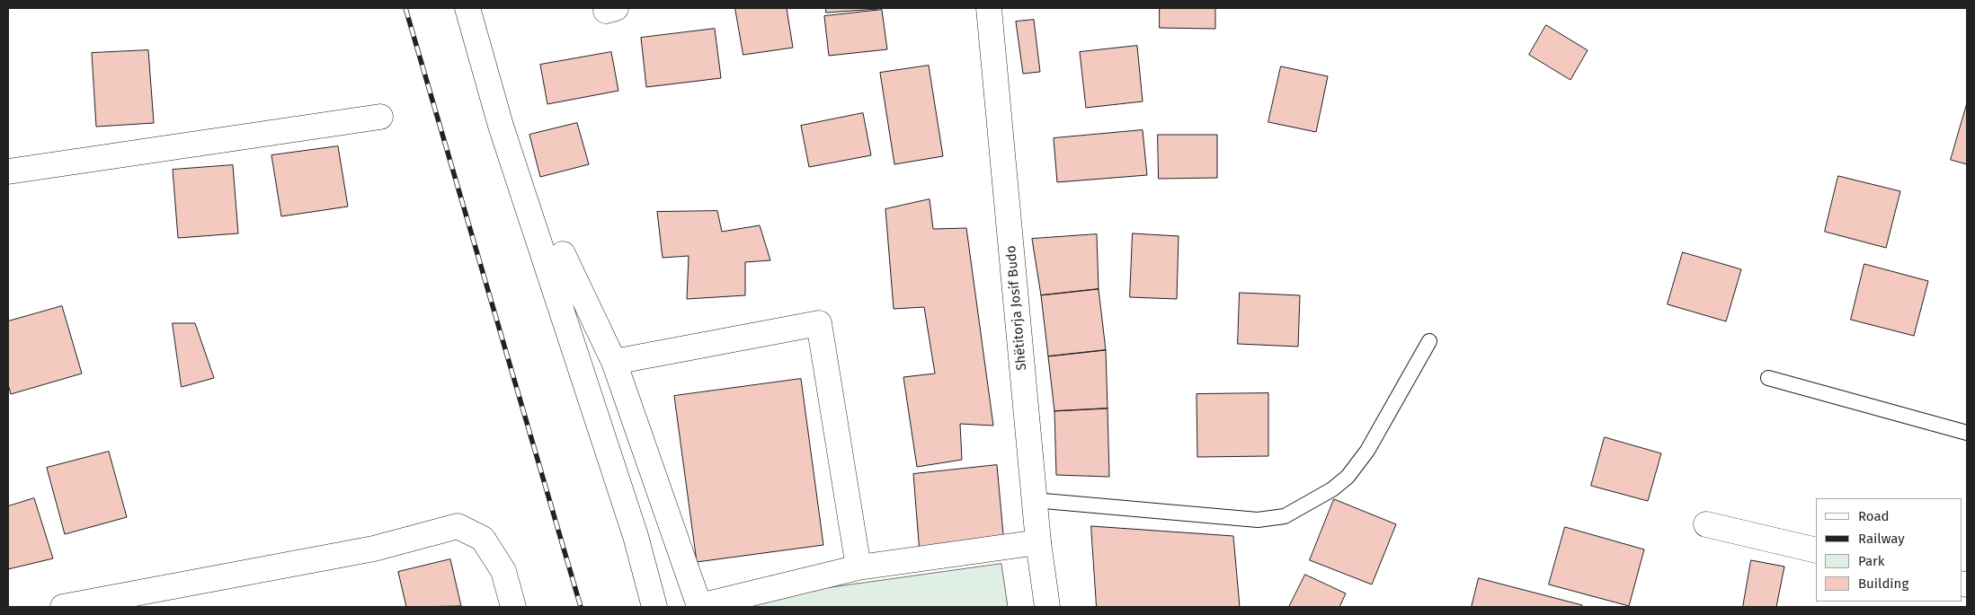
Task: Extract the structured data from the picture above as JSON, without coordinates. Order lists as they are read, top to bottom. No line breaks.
{"streets":{"street":["Shëtitorja Josif Budo"]},"legend":["Road","Railway","Park","Building"]}
